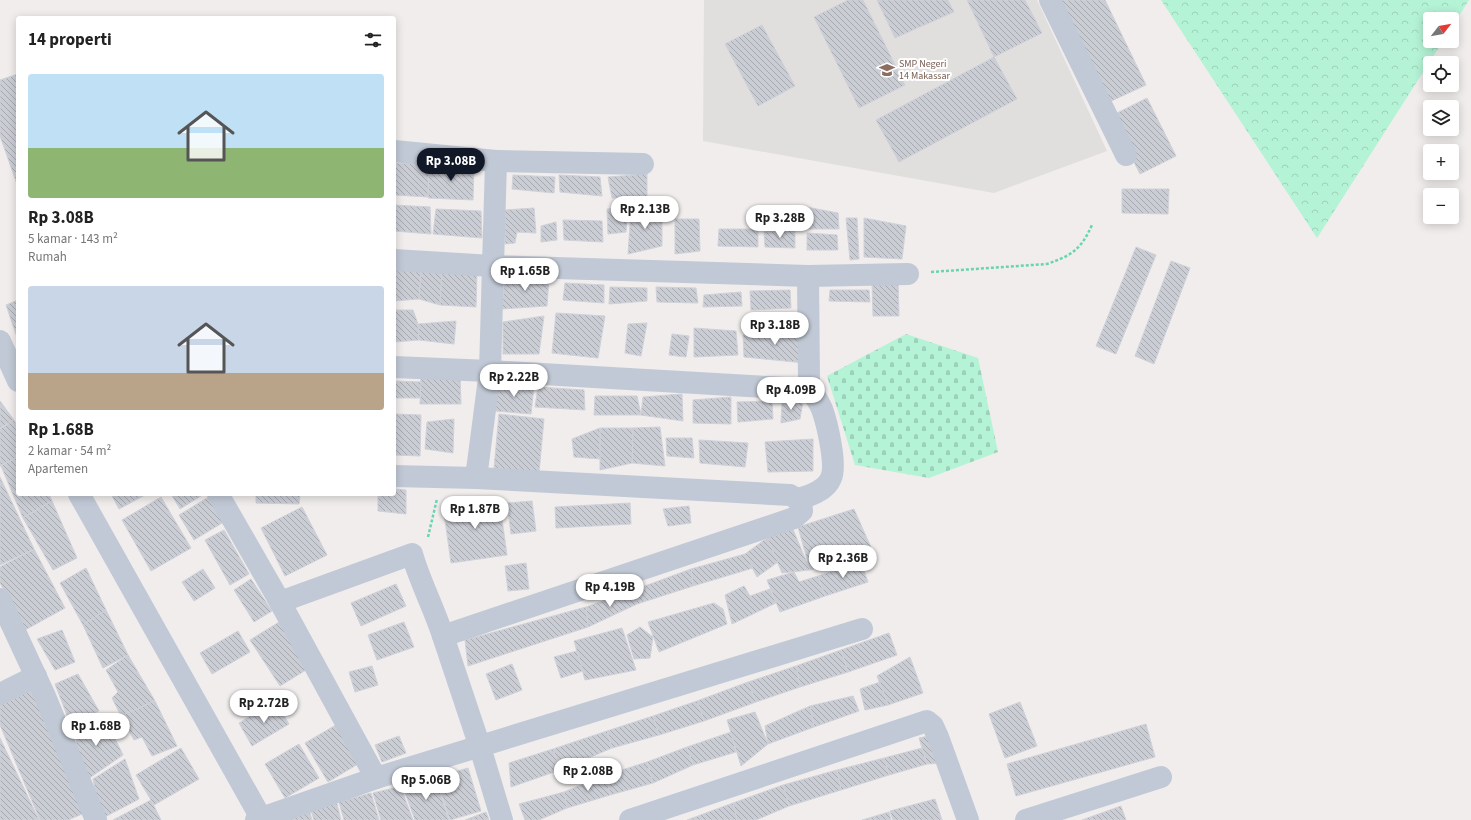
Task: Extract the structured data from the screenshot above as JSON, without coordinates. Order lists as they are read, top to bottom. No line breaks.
{"places":{"school or university":["SMP Negeri 14 Makassar"]},"north":"top right","page":{"map_buttons":["+","−"],"heading":"14 properti","list":[{"name":"Rp 3.08B","note":"5 kamar · 143 m² · Rumah"},{"name":"Rp 1.68B","note":"2 kamar · 54 m² · Apartemen"}],"price":["Rp 3.08B","Rp 2.13B","Rp 3.28B","Rp 1.65B","Rp 3.18B","Rp 2.22B","Rp 4.09B","Rp 1.87B","Rp 2.36B","Rp 4.19B","Rp 2.72B","Rp 1.68B","Rp 2.08B","Rp 5.06B"]}}
